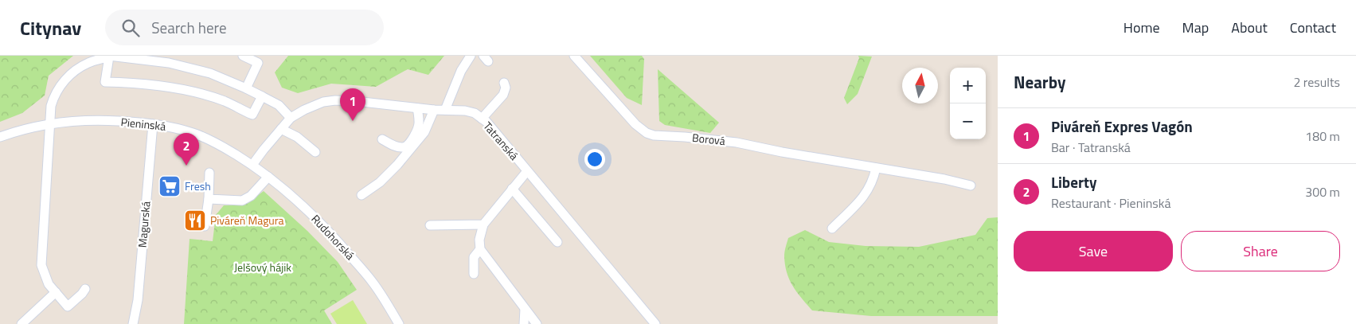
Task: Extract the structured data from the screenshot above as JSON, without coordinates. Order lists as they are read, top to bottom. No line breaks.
{"streets":{"street":["Pieninská","Borová","Tatranská","Magurská","Rudohorská"]},"crossings":[["Pieninská","Tatranská"],["Pieninská","Magurská"],["Pieninská","Rudohorská"],["Tatranská","Rudohorská"]],"parks":["Jelšový hájik"],"places":{"supermarket":["Fresh"],"restaurant":["Piváreň Magura"]},"north":"top","page":{"header":"Citynav","search":"Search here","nav":["Home","Map","About","Contact"],"heading":["Nearby","2 results"],"map_buttons":["+","−"],"pins":["1","2"],"list":[{"mark":"1","name":"Piváreň Expres Vagón","note":"Bar · Tatranská","value":"180 m"},{"mark":"2","name":"Liberty","note":"Restaurant · Pieninská","value":"300 m"}],"buttons":["Save","Share"]}}
